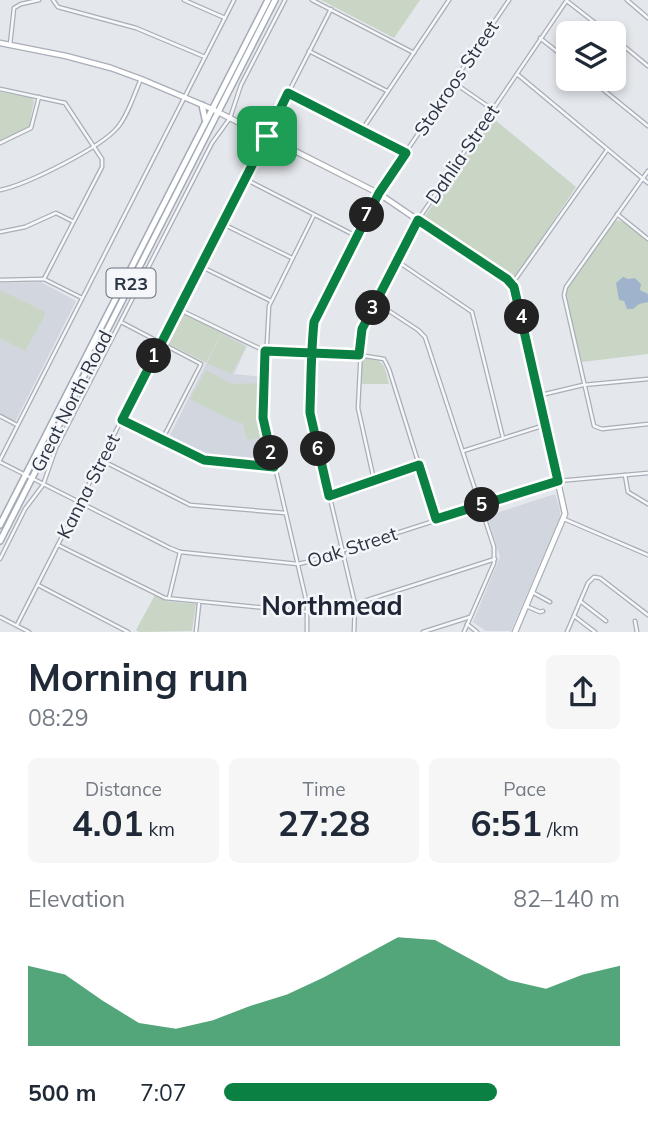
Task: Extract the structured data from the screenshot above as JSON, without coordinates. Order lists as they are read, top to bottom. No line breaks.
{"streets":{"main road":["R23","Great North Road"],"street":["Stokroos Street","Dahlia Street","Kanna Street","Oak Street"]},"crossings":[["Stokroos Street","Oak Street"],["Great North Road","Oak Street"],["Kanna Street","Oak Street"]],"districts":["Northmead"],"page":{"pins":["7","3","4","1","6","2","5"],"heading":["Morning run","08:29"],"stats":[["Distance","4.01 km"],["Time","27:28"],["Pace","6:51 /km"]],"chart":["Elevation","82–140 m"],"list":[{"name":"500 m","note":"7:07"}]}}
